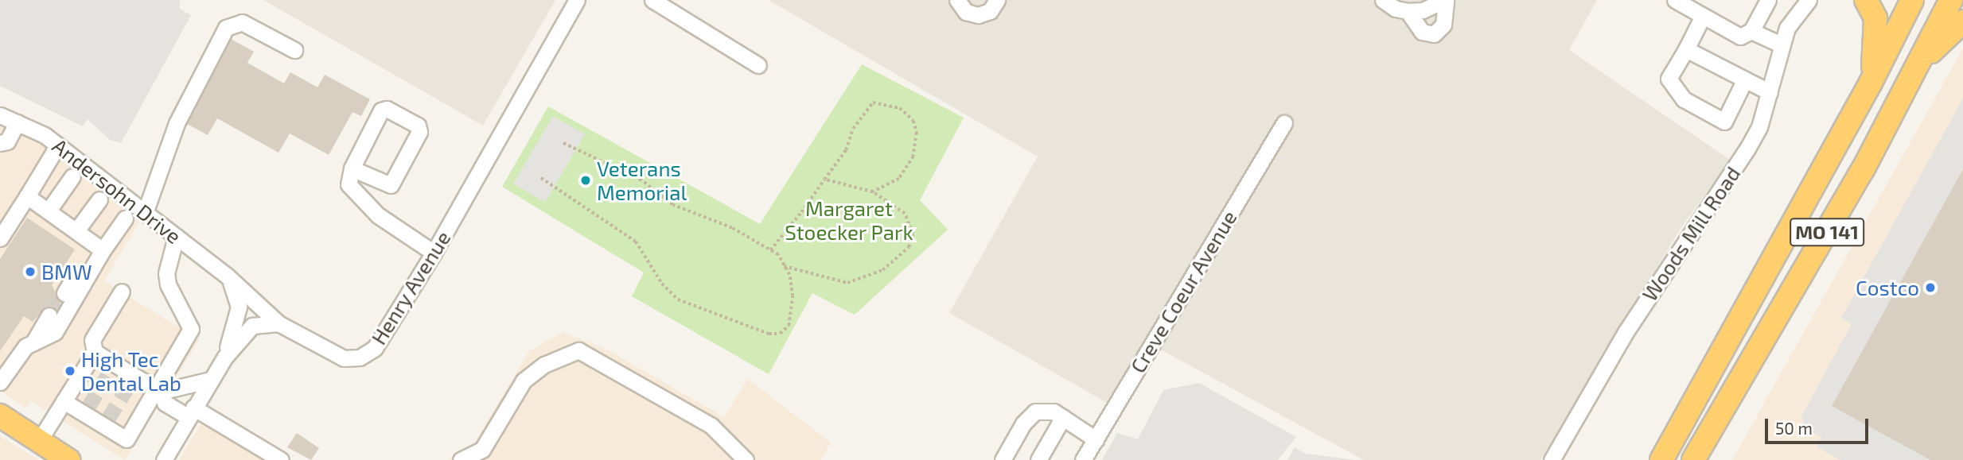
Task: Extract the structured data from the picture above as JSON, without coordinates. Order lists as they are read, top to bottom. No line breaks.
{"streets":{"highway":["MO 141"],"street":["Andersohn Drive","Woods Mill Road","Henry Avenue","Creve Coeur Avenue"]},"crossings":[["Andersohn Drive","Henry Avenue"]],"parks":["Margaret Stoecker Park"],"places":["Veterans Memorial","BMW","Costco","High Tec Dental Lab"],"scale_bar":"50 m"}
